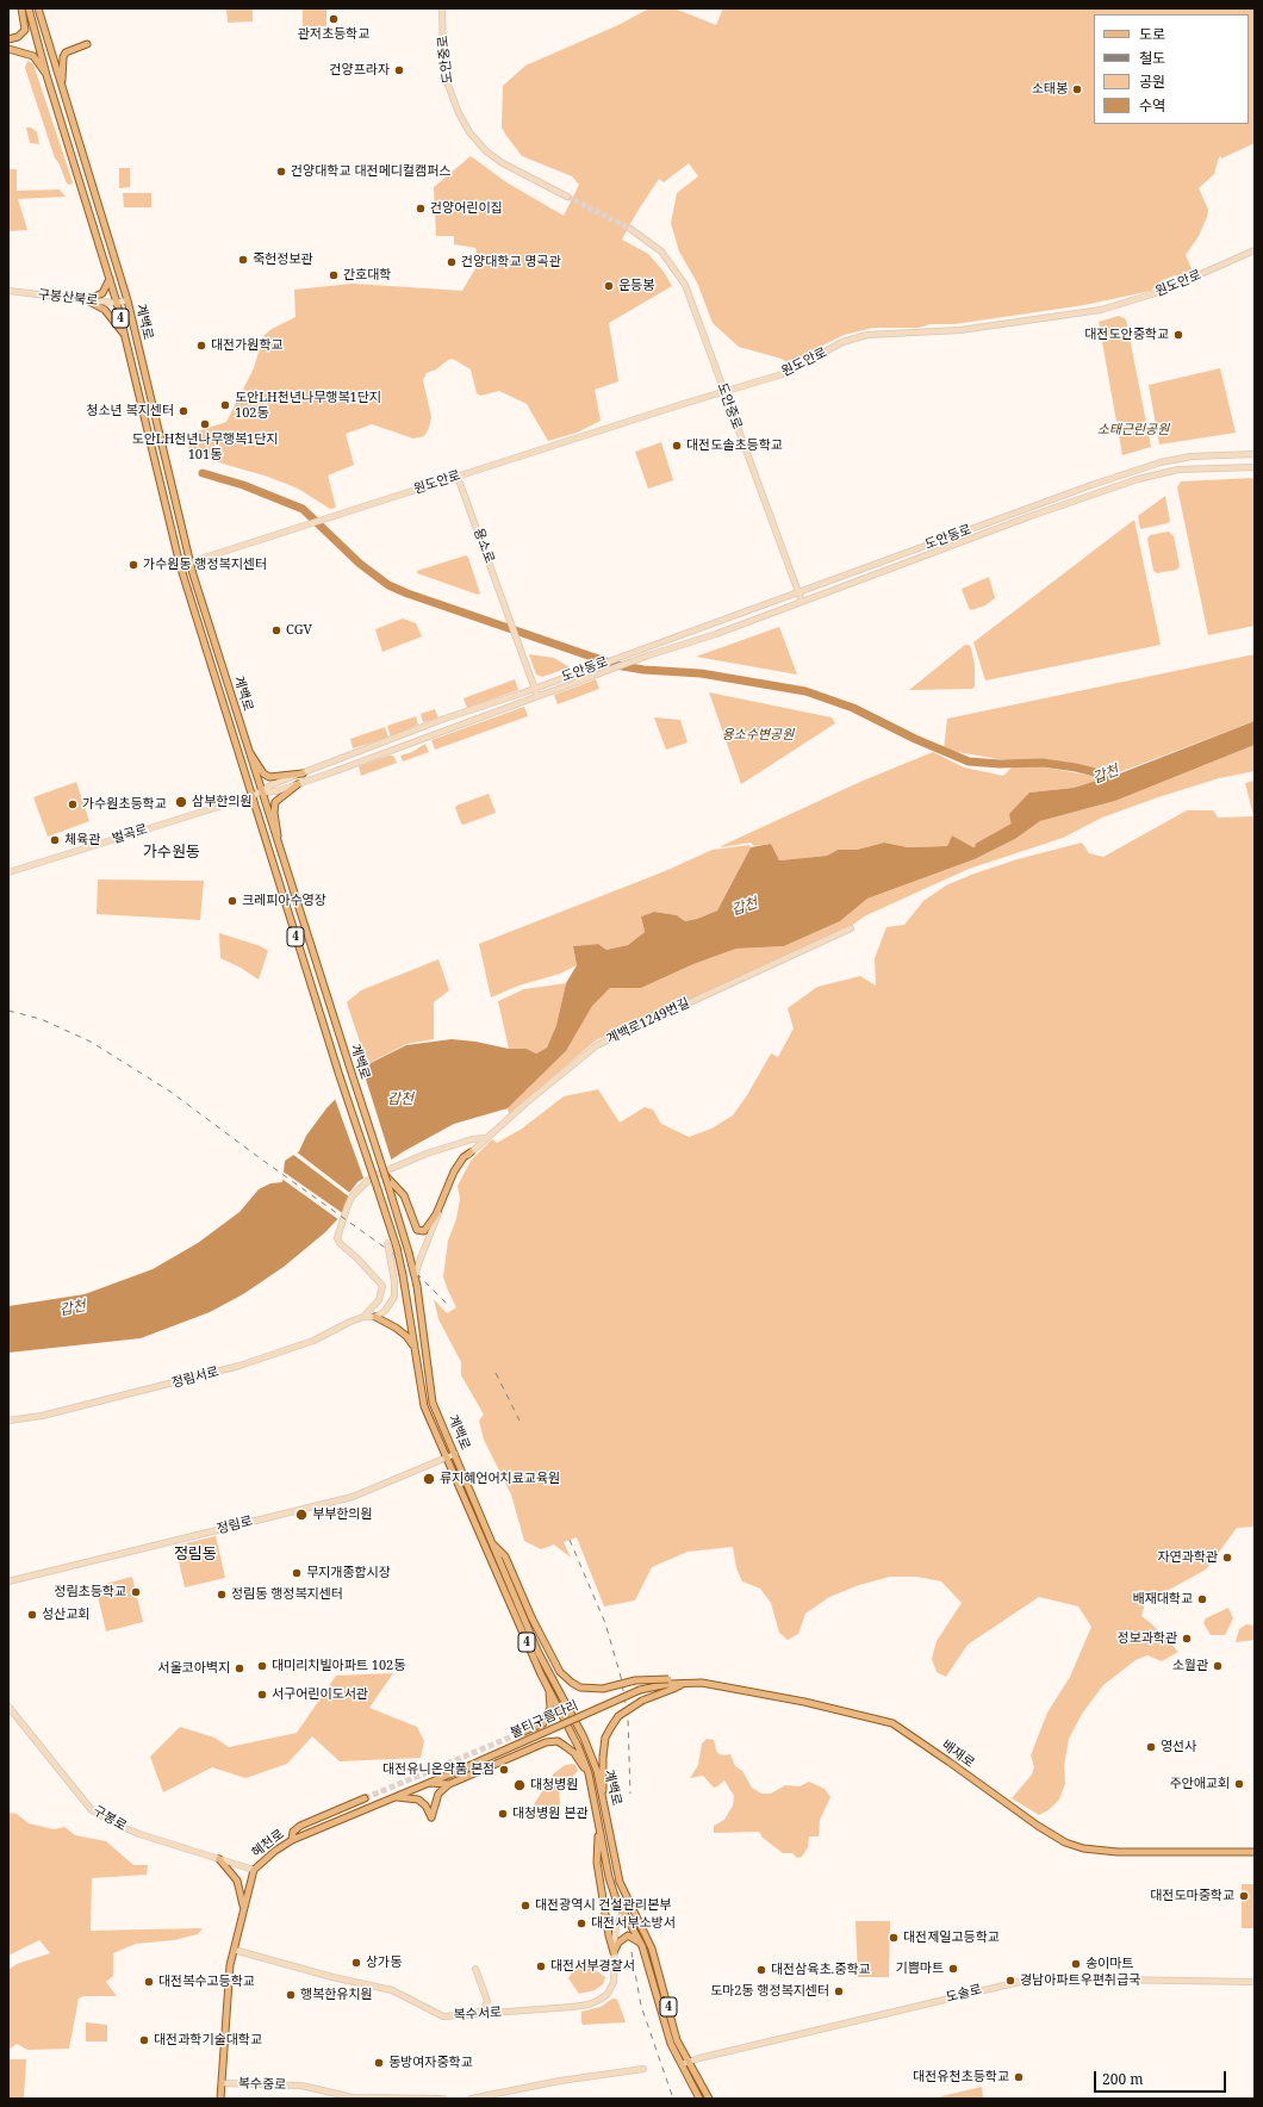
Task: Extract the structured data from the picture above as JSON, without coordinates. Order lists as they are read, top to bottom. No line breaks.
{"streets":{"main road":["4","계백로","불티구름다리","배재로","혜천로"],"street":["도안중로","원도안로","구봉산북로","도안동로","용소로","벌곡로","계백로1249번길","정림서로","정림로","구봉로","도솔로","복수서로","복수중로"]},"crossings":[["도안중로","원도안로"],["도안중로","도안동로"],["원도안로","계백로"],["원도안로","용소로"],["구봉산북로","계백로"],["계백로","도안동로"],["계백로","벌곡로"],["계백로","계백로1249번길"],["계백로","정림로"],["계백로","도솔로"],["계백로","복수서로"],["도안동로","용소로"],["도안동로","벌곡로"],["불티구름다리","배재로"],["불티구름다리","혜천로"],["구봉로","혜천로"],["혜천로","복수서로"],["혜천로","복수중로"]],"districts":["가수원동","정림동"],"water":["갑천"],"parks":["소태근린공원","용소수변공원"],"places":["관저초등학교","건양프라자","소태봉","건양대학교 대전메디컬캠퍼스","건양어린이집","죽헌정보관","건양대학교 명곡관","간호대학","운등봉","대전도안중학교","대전가원학교","도안LH천년나무행복1단지 102동","청소년 복지센터","도안LH천년나무행복1단지 101동","대전도솔초등학교","가수원동 행정복지센터","CGV","삼부한의원","가수원초등학교","체육관","크레피아수영장","류지혜언어치료교육원","부부한의원","자연과학관","무지개종합시장","정림초등학교","정림동 행정복지센터","배재대학교","성산교회","정보과학관","대미리치빌아파트 102동","소월관","서울코아벽지","서구어린이도서관","영선사","대전유니온약품 본점","주안애교회","대청병원","대청병원 본관","대전도마중학교","대전광역시 건설관리본부","대전서부소방서","대전제일고등학교","상가동","송이마트","대전서부경찰서","기쁨마트","대전삼육초.중학교","경남아파트우편취급국","대전복수고등학교","도마2동 행정복지센터","행복한유치원","대전과학기술대학교","동방여자중학교","대전유천초등학교"],"legend":["도로","철도","공원","수역"],"scale_bar":"200 m"}
